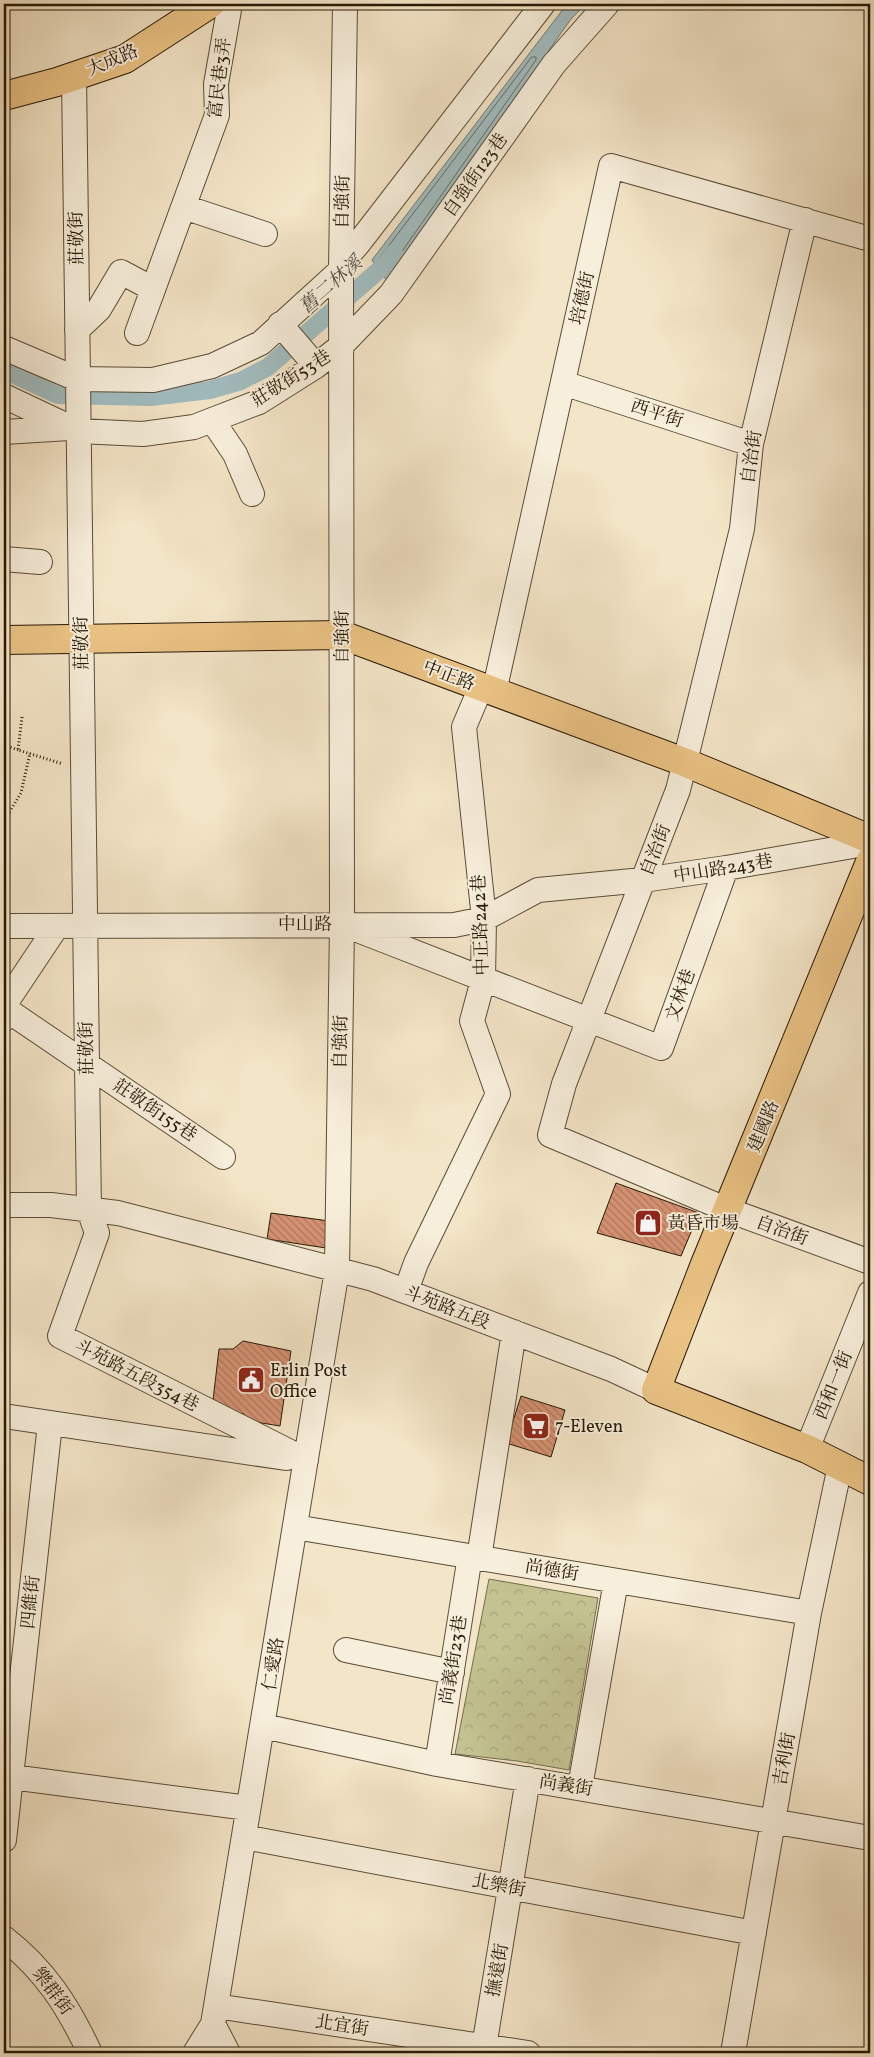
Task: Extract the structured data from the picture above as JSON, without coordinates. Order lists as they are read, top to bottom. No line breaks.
{"streets":{"main road":["大成路","中正路","建國路","斗苑路五段"],"street":["富民巷3弄","自強街123巷","自強街","莊敬街","培德街","莊敬街53巷","西平街","自治街","中山路243巷","中山路","中正路242巷","文林巷","莊敬街155巷","斗苑路五段354巷","西和一街","尚德街","四維街","尚義街23巷","仁愛路","吉利街","尚義街","北樂街","撫遠街","樂群街","北宜街"]},"crossings":[["大成路","莊敬街"],["自強街123巷","自強街"],["自強街123巷","莊敬街53巷"],["自強街","莊敬街53巷"],["自強街","中正路"],["自強街","中山路243巷"],["自強街","中山路"],["自強街","斗苑路五段"],["自強街","仁愛路"],["莊敬街","莊敬街53巷"],["莊敬街","中正路"],["莊敬街","中山路"],["莊敬街","莊敬街155巷"],["莊敬街","斗苑路五段"],["莊敬街","斗苑路五段354巷"],["培德街","西平街"],["培德街","自治街"],["培德街","中正路"],["培德街","中正路242巷"],["西平街","自治街"],["自治街","中正路"],["自治街","中山路243巷"],["自治街","中山路"],["自治街","文林巷"],["自治街","建國路"],["中正路","中正路242巷"],["中山路243巷","中山路"],["中山路243巷","中正路242巷"],["中山路243巷","文林巷"],["中山路","中正路242巷"],["中山路","文林巷"],["中正路242巷","斗苑路五段"],["建國路","斗苑路五段"],["斗苑路五段","斗苑路五段354巷"],["斗苑路五段","西和一街"],["斗苑路五段","尚義街23巷"],["斗苑路五段","仁愛路"],["斗苑路五段","吉利街"],["斗苑路五段354巷","仁愛路"],["尚德街","尚義街23巷"],["尚德街","仁愛路"],["尚德街","吉利街"],["尚義街23巷","尚義街"],["仁愛路","尚義街"],["仁愛路","北樂街"],["仁愛路","北宜街"],["吉利街","尚義街"],["吉利街","北樂街"],["尚義街","撫遠街"],["北樂街","撫遠街"],["撫遠街","北宜街"]],"water":["舊二林溪"],"places":{"shop":["黃昏市場"],"public building":["Erlin Post Office"],"supermarket":["7-Eleven"]}}
